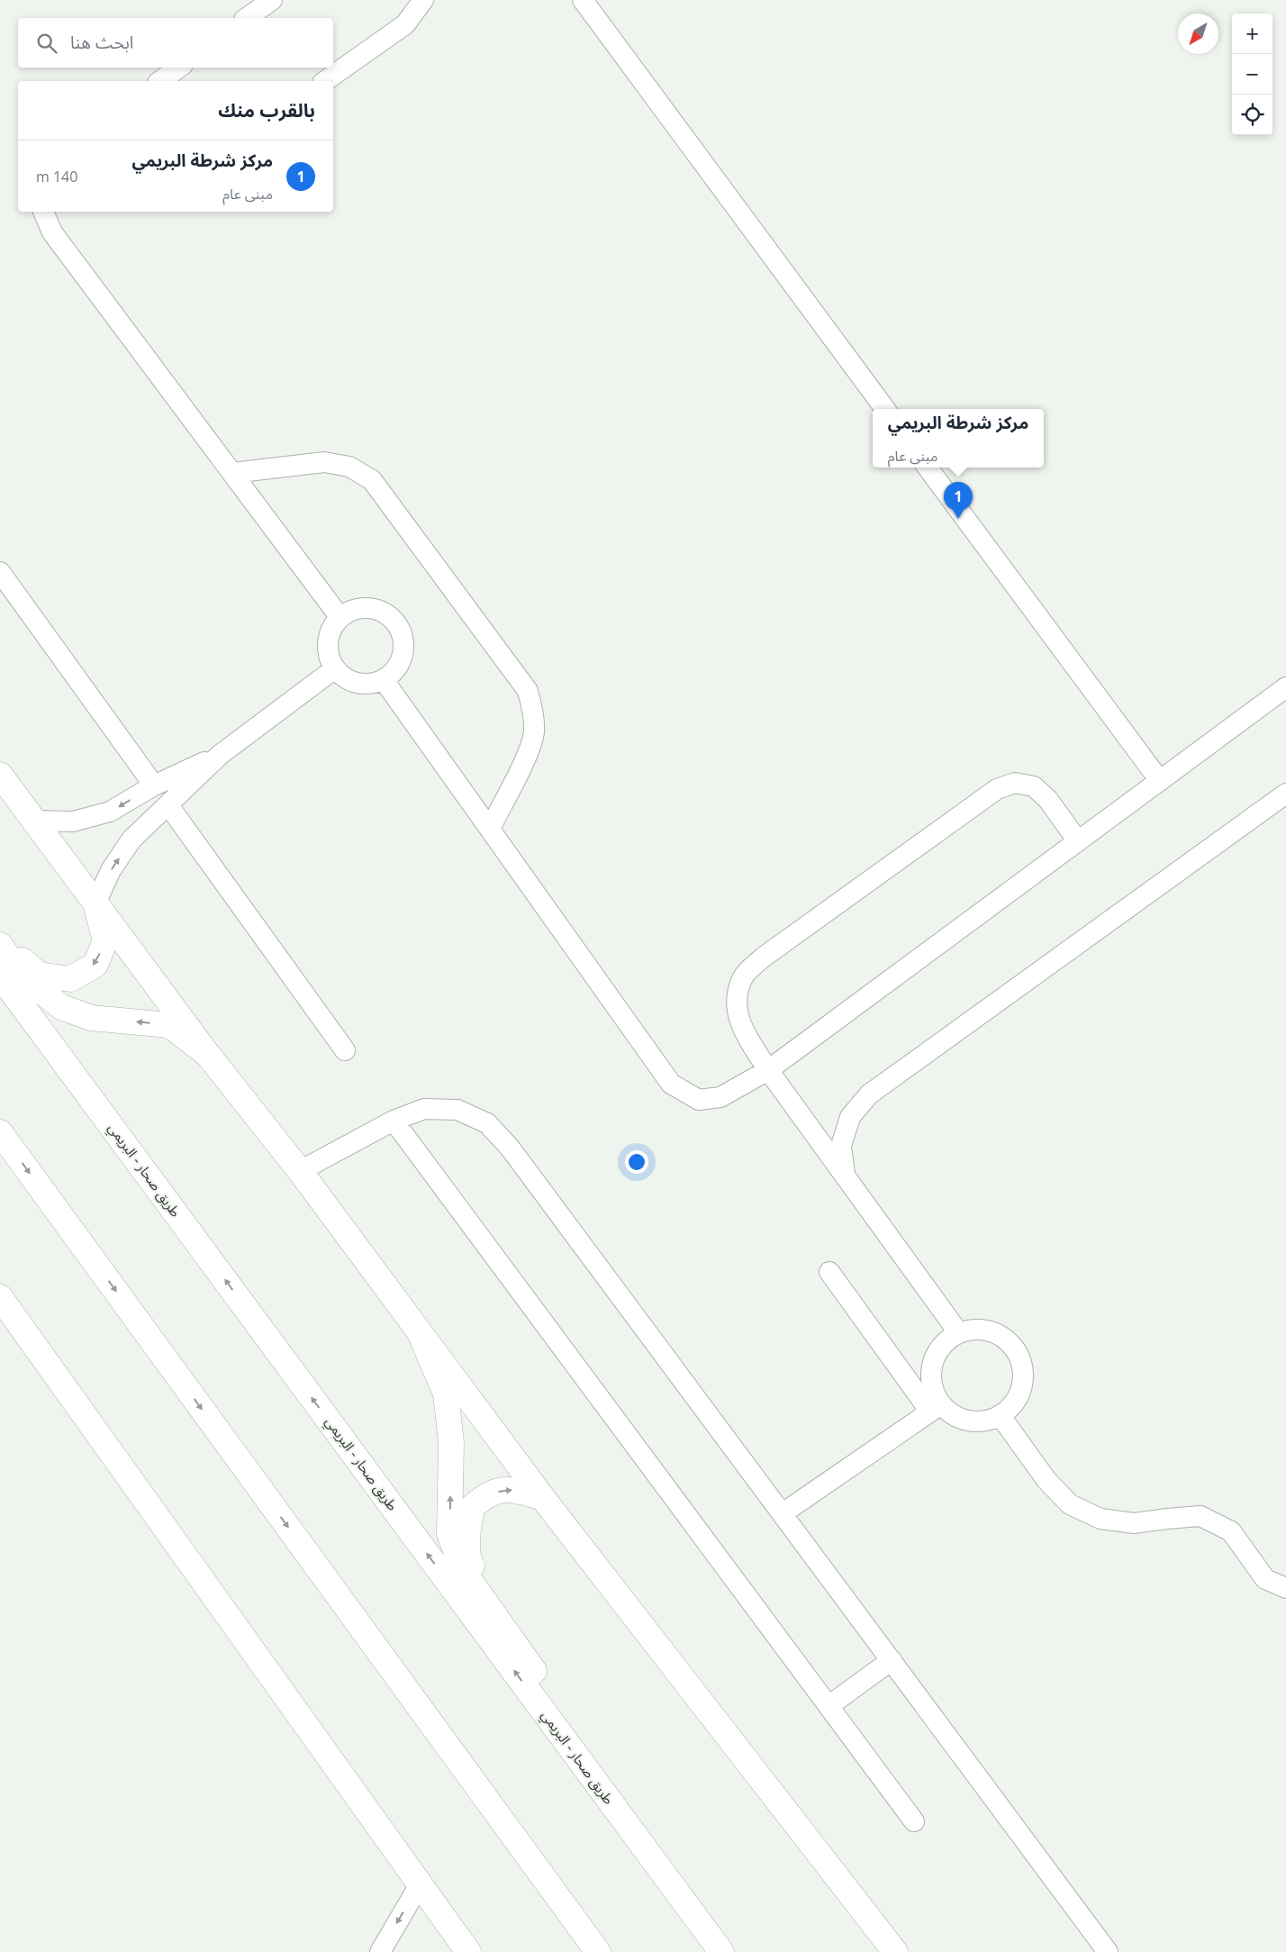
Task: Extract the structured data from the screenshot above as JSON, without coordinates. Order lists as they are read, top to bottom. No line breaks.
{"streets":{"main road":["طريق صحار - البريمي"]},"north":"bottom left","page":{"map_buttons":["+","−"],"search":"ابحث هنا","heading":"بالقرب منك","list":[{"mark":"1","name":"مركز شرطة البريمي","note":"مبنى عام","value":"140 m"}],"popup":["مركز شرطة البريمي","مبنى عام"],"pins":"1"}}
